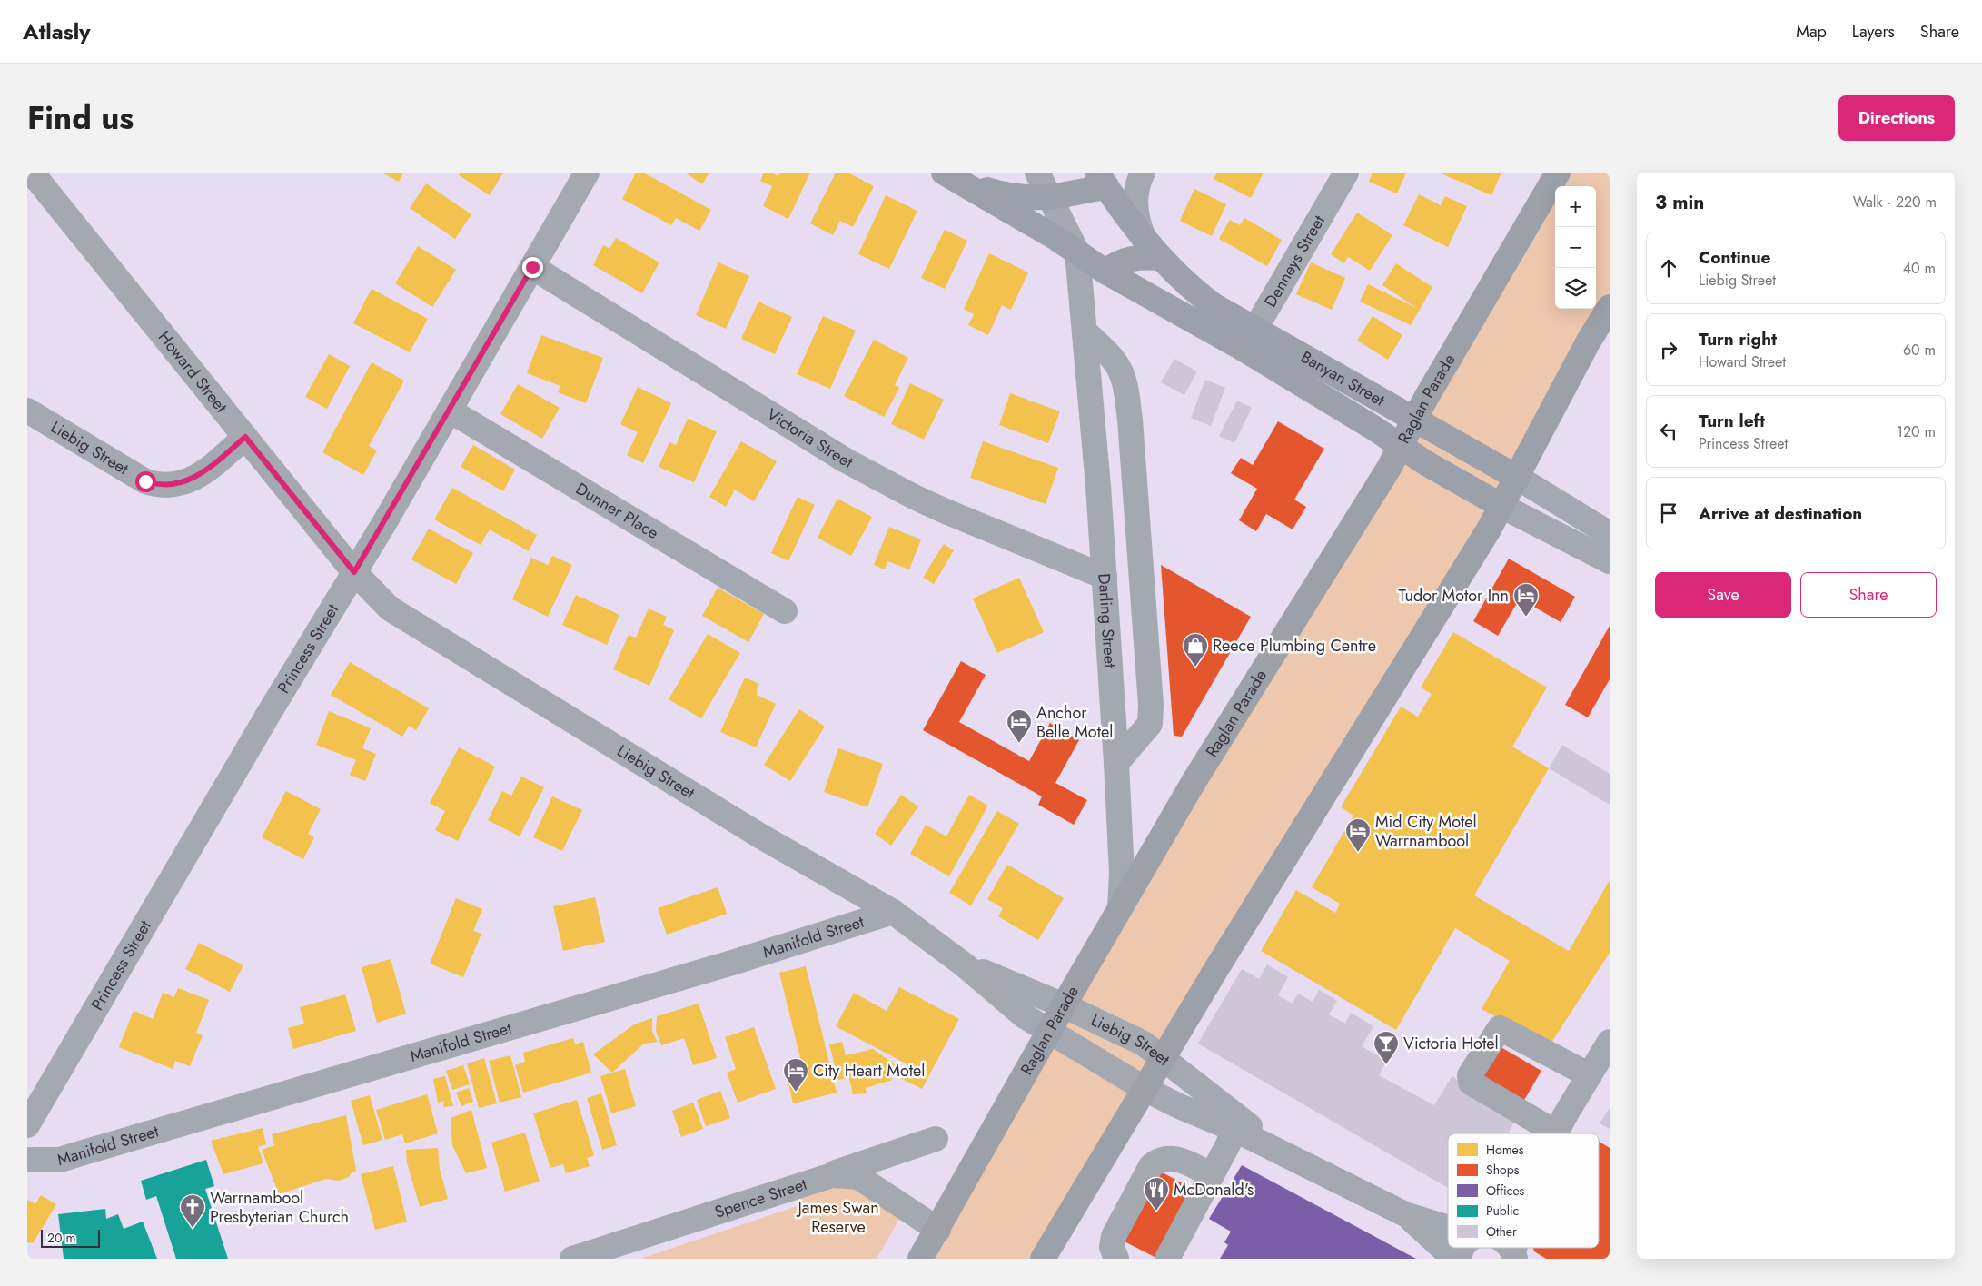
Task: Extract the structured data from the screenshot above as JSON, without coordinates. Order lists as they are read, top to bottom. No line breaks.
{"streets":{"highway":["Raglan Parade"],"main road":["Banyan Street"],"street":["Denneys Street","Howard Street","Victoria Street","Liebig Street","Dunner Place","Darling Street","Princess Street","Manifold Street","Spence Street"]},"crossings":[["Denneys Street","Banyan Street"],["Howard Street","Liebig Street"],["Howard Street","Princess Street"],["Banyan Street","Raglan Parade"],["Banyan Street","Darling Street"],["Raglan Parade","Liebig Street"],["Raglan Parade","Darling Street"],["Raglan Parade","Spence Street"],["Victoria Street","Darling Street"],["Victoria Street","Princess Street"],["Liebig Street","Princess Street"],["Liebig Street","Manifold Street"],["Dunner Place","Princess Street"]],"parks":["James Swan Reserve"],"places":{"hotel":["Tudor Motor Inn","Anchor Belle Motel","Mid City Motel Warrnambool","City Heart Motel"],"shop":["Reece Plumbing Centre"],"bar":["Victoria Hotel"],"restaurant":["McDonald's"],"church":["Warrnambool Presbyterian Church"]},"legend":["Homes","Shops","Offices","Public","Other"],"scale_bar":"20 m","page":{"header":"Atlasly","nav":["Map","Layers","Share"],"title":"Find us","buttons":["Directions",["Save","Share"]],"heading":["3 min","Walk · 220 m"],"map_buttons":["+","−"],"list":[["Continue","Liebig Street","40 m"],["Turn right","Howard Street","60 m"],["Turn left","Princess Street","120 m"],"Arrive at destination"],"scale":"20 m"}}
